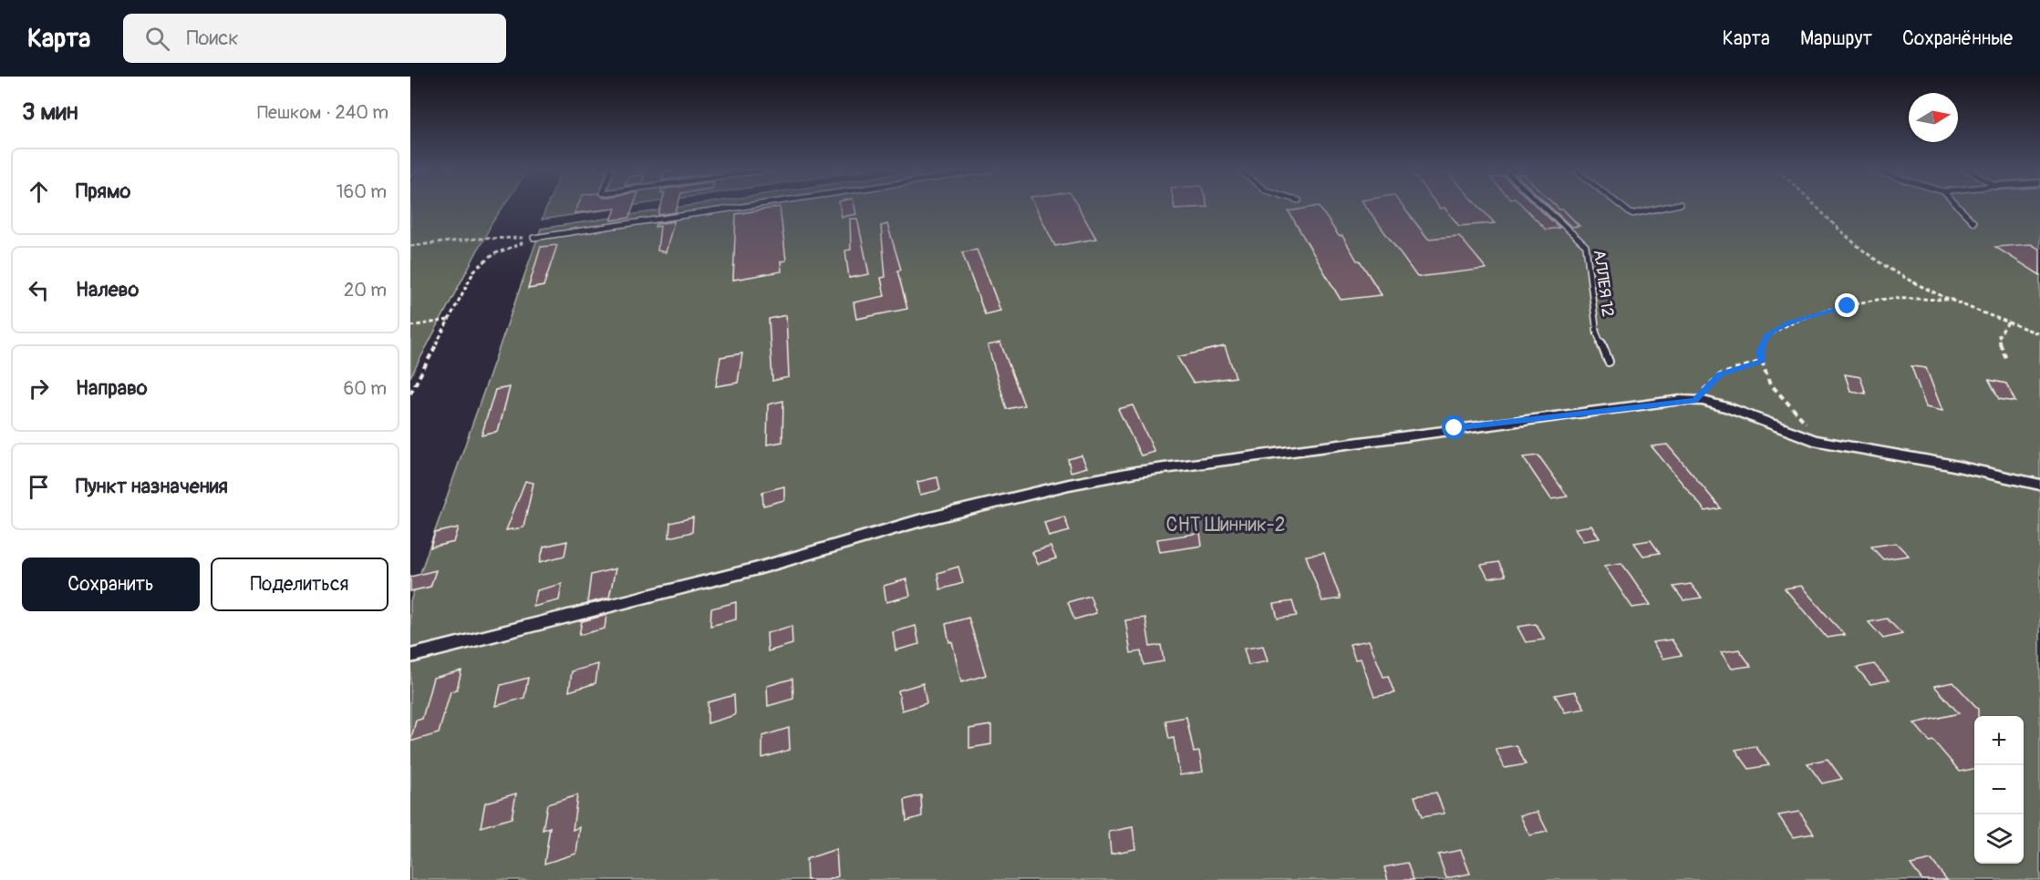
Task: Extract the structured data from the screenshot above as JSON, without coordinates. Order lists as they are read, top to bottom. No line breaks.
{"streets":{"lane":["АЛЛЕЯ 12"]},"parks":["СНТ Шинник-2"],"north":"right","page":{"header":"Карта","search":"Поиск","nav":["Карта","Маршрут","Сохранённые"],"heading":["3 мин","Пешком · 240 m"],"list":[["Прямо","160 m"],["Налево","20 m"],["Направо","60 m"],"Пункт назначения"],"buttons":["Сохранить","Поделиться"],"map_buttons":["+","−"]}}
